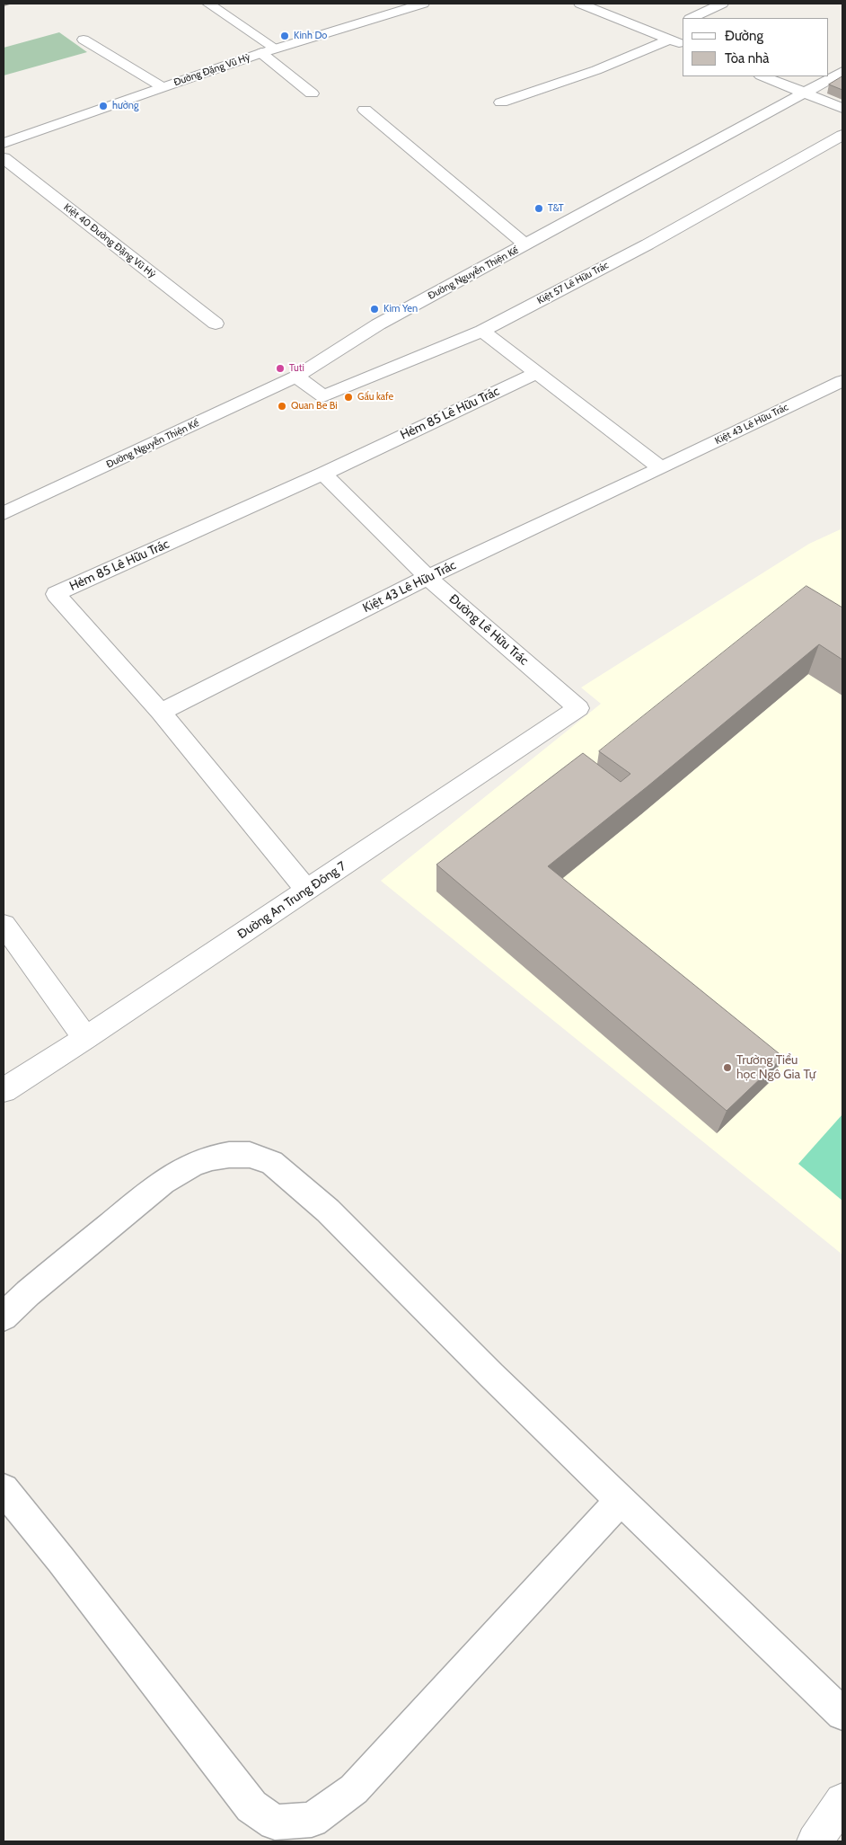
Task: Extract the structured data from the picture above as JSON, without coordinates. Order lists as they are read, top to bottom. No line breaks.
{"streets":{"street":["Đường Đặng Vũ Hỷ","Kiệt 40 Đường Đặng Vũ Hỷ","Đường Nguyễn Thiện Kế","Kiệt 57 Lê Hữu Trác","Hẻm 85 Lê Hữu Trác","Kiệt 43 Lê Hữu Trác","Đường Lê Hữu Trác","Đường An Trung Đông 7"]},"crossings":[["Đường Nguyễn Thiện Kế","Kiệt 57 Lê Hữu Trác"],["Hẻm 85 Lê Hữu Trác","Kiệt 43 Lê Hữu Trác"],["Hẻm 85 Lê Hữu Trác","Đường Lê Hữu Trác"],["Hẻm 85 Lê Hữu Trác","Đường An Trung Đông 7"],["Kiệt 43 Lê Hữu Trác","Đường Lê Hữu Trác"],["Đường Lê Hữu Trác","Đường An Trung Đông 7"]],"places":["Kinh Do","hường","T&T","Kim Yen","Tuti","Gấu kafe","Quan Be Bi","Trường Tiểu học Ngô Gia Tự"],"legend":["Đường","Tòa nhà"]}
